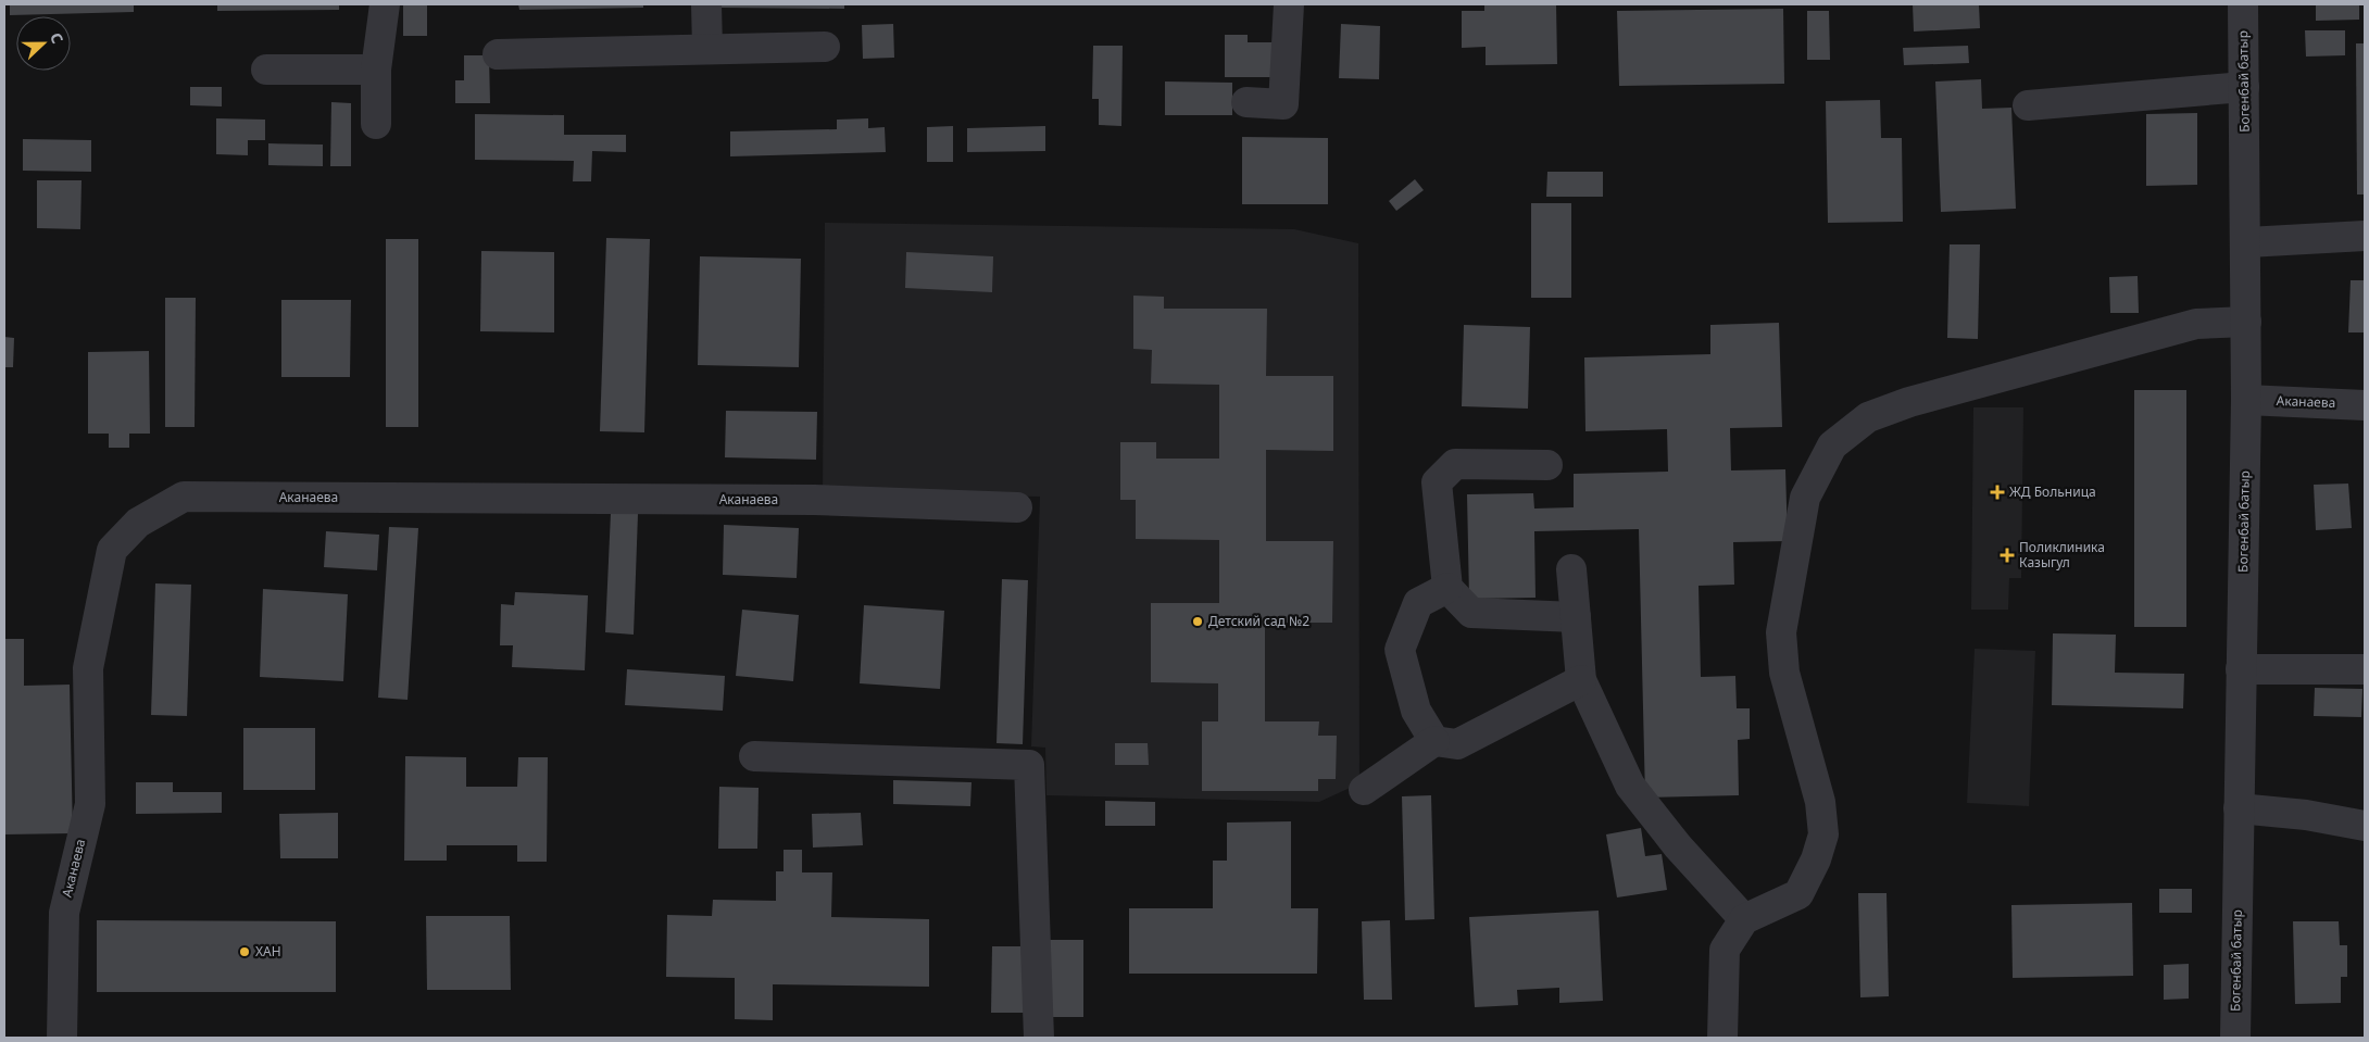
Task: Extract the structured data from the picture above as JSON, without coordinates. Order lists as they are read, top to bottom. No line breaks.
{"streets":{"street":["Богенбай батыр","Аканаева"]},"crossings":[["Богенбай батыр","Аканаева"]],"places":{"health":["ЖД Больница","Поликлиника Казыгул"],"other":["Детский сад №2","ХАН"]},"north":"right"}
